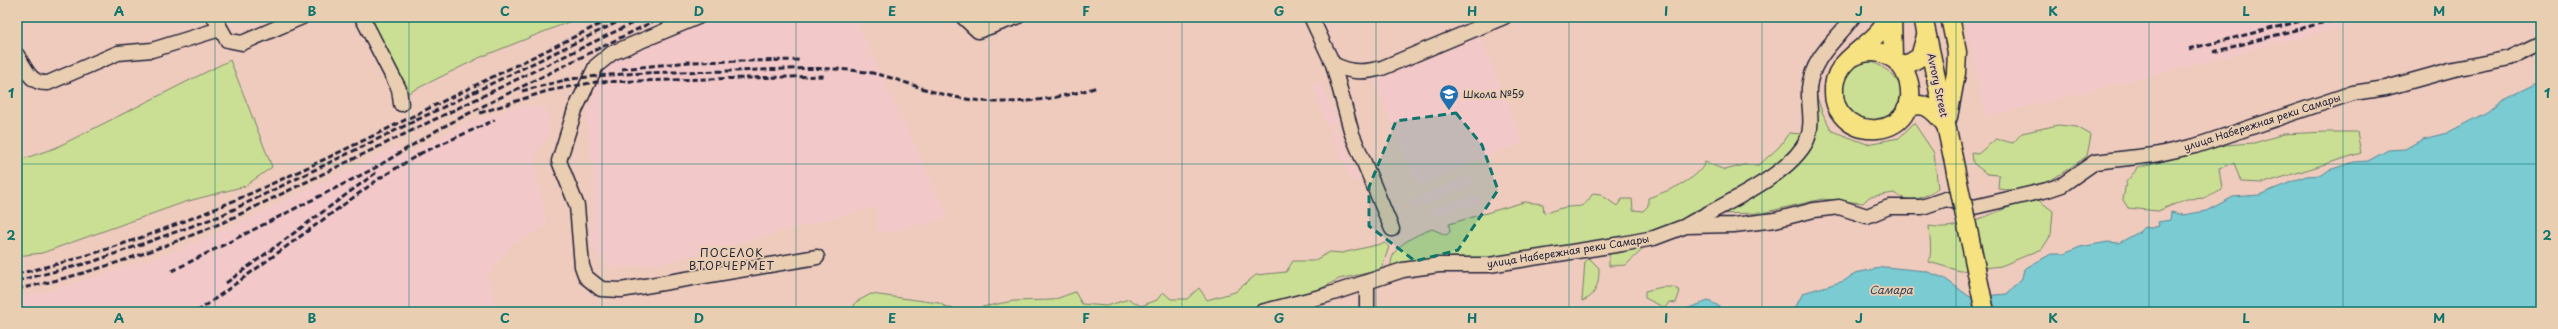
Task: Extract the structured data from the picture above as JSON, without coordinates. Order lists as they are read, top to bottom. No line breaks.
{"streets":{"main road":["Avrory Street"],"street":["улица Набережная реки Самары"]},"districts":["ПОСЕЛОК ВТОРЧЕРМЕТ"],"water":["Самара"],"places":{"school or university":["Школа №59"]},"grid":{"columns":["A","B","C","D","E","F","G","H","I","J","K","L","M"],"rows":["1","2"]}}
